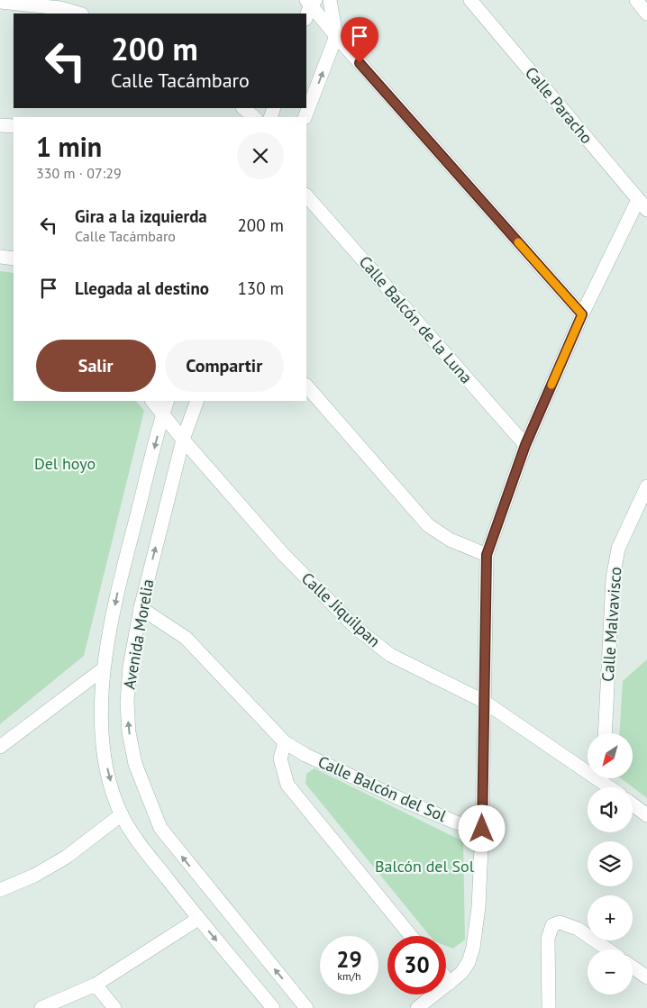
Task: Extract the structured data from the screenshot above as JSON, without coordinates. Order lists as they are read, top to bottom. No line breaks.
{"streets":{"street":["Calle Paracho","Calle Balcón de la Luna","Calle Jiquilpan","Calle Malvavisco","Avenida Morelia","Calle Balcón del Sol"]},"crossings":[["Calle Jiquilpan","Avenida Morelia"],["Avenida Morelia","Calle Balcón del Sol"]],"parks":["Del hoyo","Balcón del Sol"],"north":"bottom left","page":{"turn":["200 m","Calle Tacámbaro"],"heading":["1 min","330 m · 07:29"],"list":[{"name":"Gira a la izquierda","note":"Calle Tacámbaro","value":"200 m"},{"name":"Llegada al destino","value":"130 m"}],"buttons":["Salir","Compartir"],"map_buttons":["+","−"],"speed":"29 km/h","limit":"30"}}
